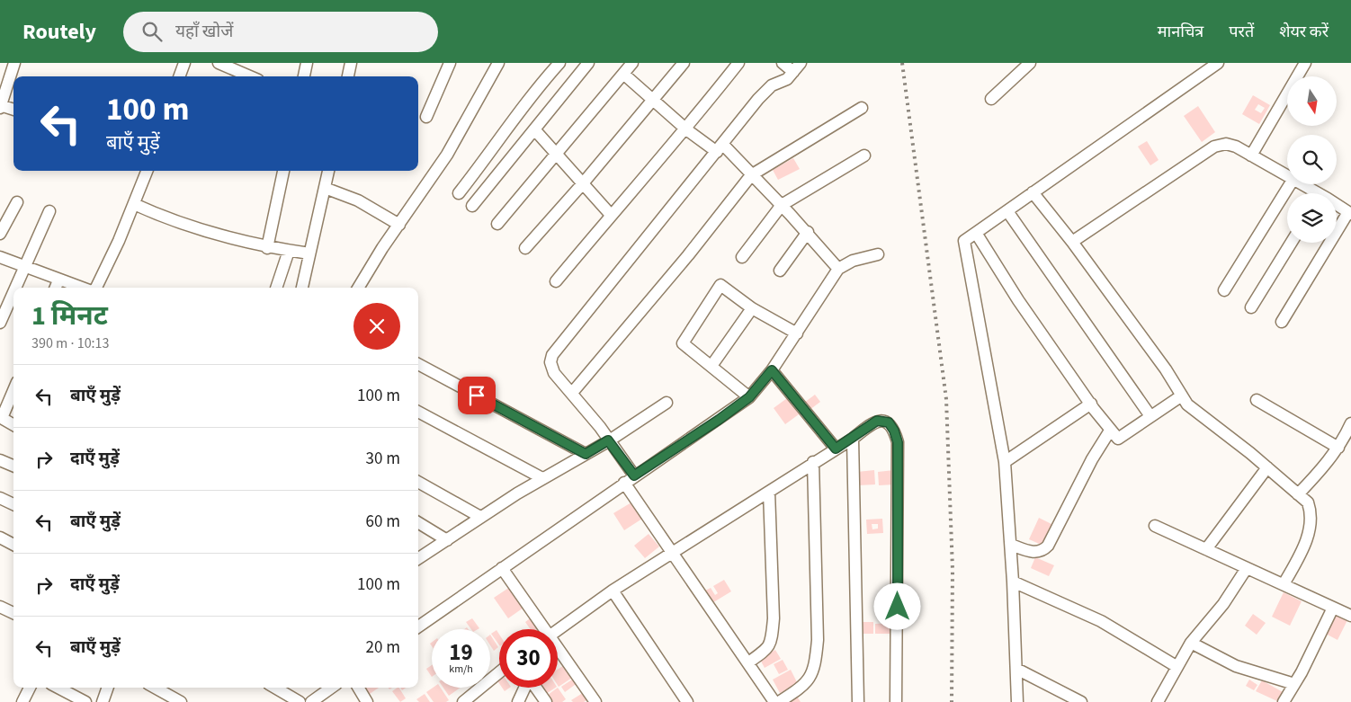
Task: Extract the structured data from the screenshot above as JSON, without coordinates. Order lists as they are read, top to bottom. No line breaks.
{"north":"bottom","page":{"header":"Routely","search":"यहाँ खोजें","nav":["मानचित्र","परतें","शेयर करें"],"turn":["100 m","बाएँ मुड़ें"],"heading":["1 मिनट","390 m · 10:13"],"list":[{"name":"बाएँ मुड़ें","value":"100 m"},{"name":"दाएँ मुड़ें","value":"30 m"},{"name":"बाएँ मुड़ें","value":"60 m"},{"name":"दाएँ मुड़ें","value":"100 m"},{"name":"बाएँ मुड़ें","value":"20 m"}],"speed":"19 km/h","limit":"30"}}
